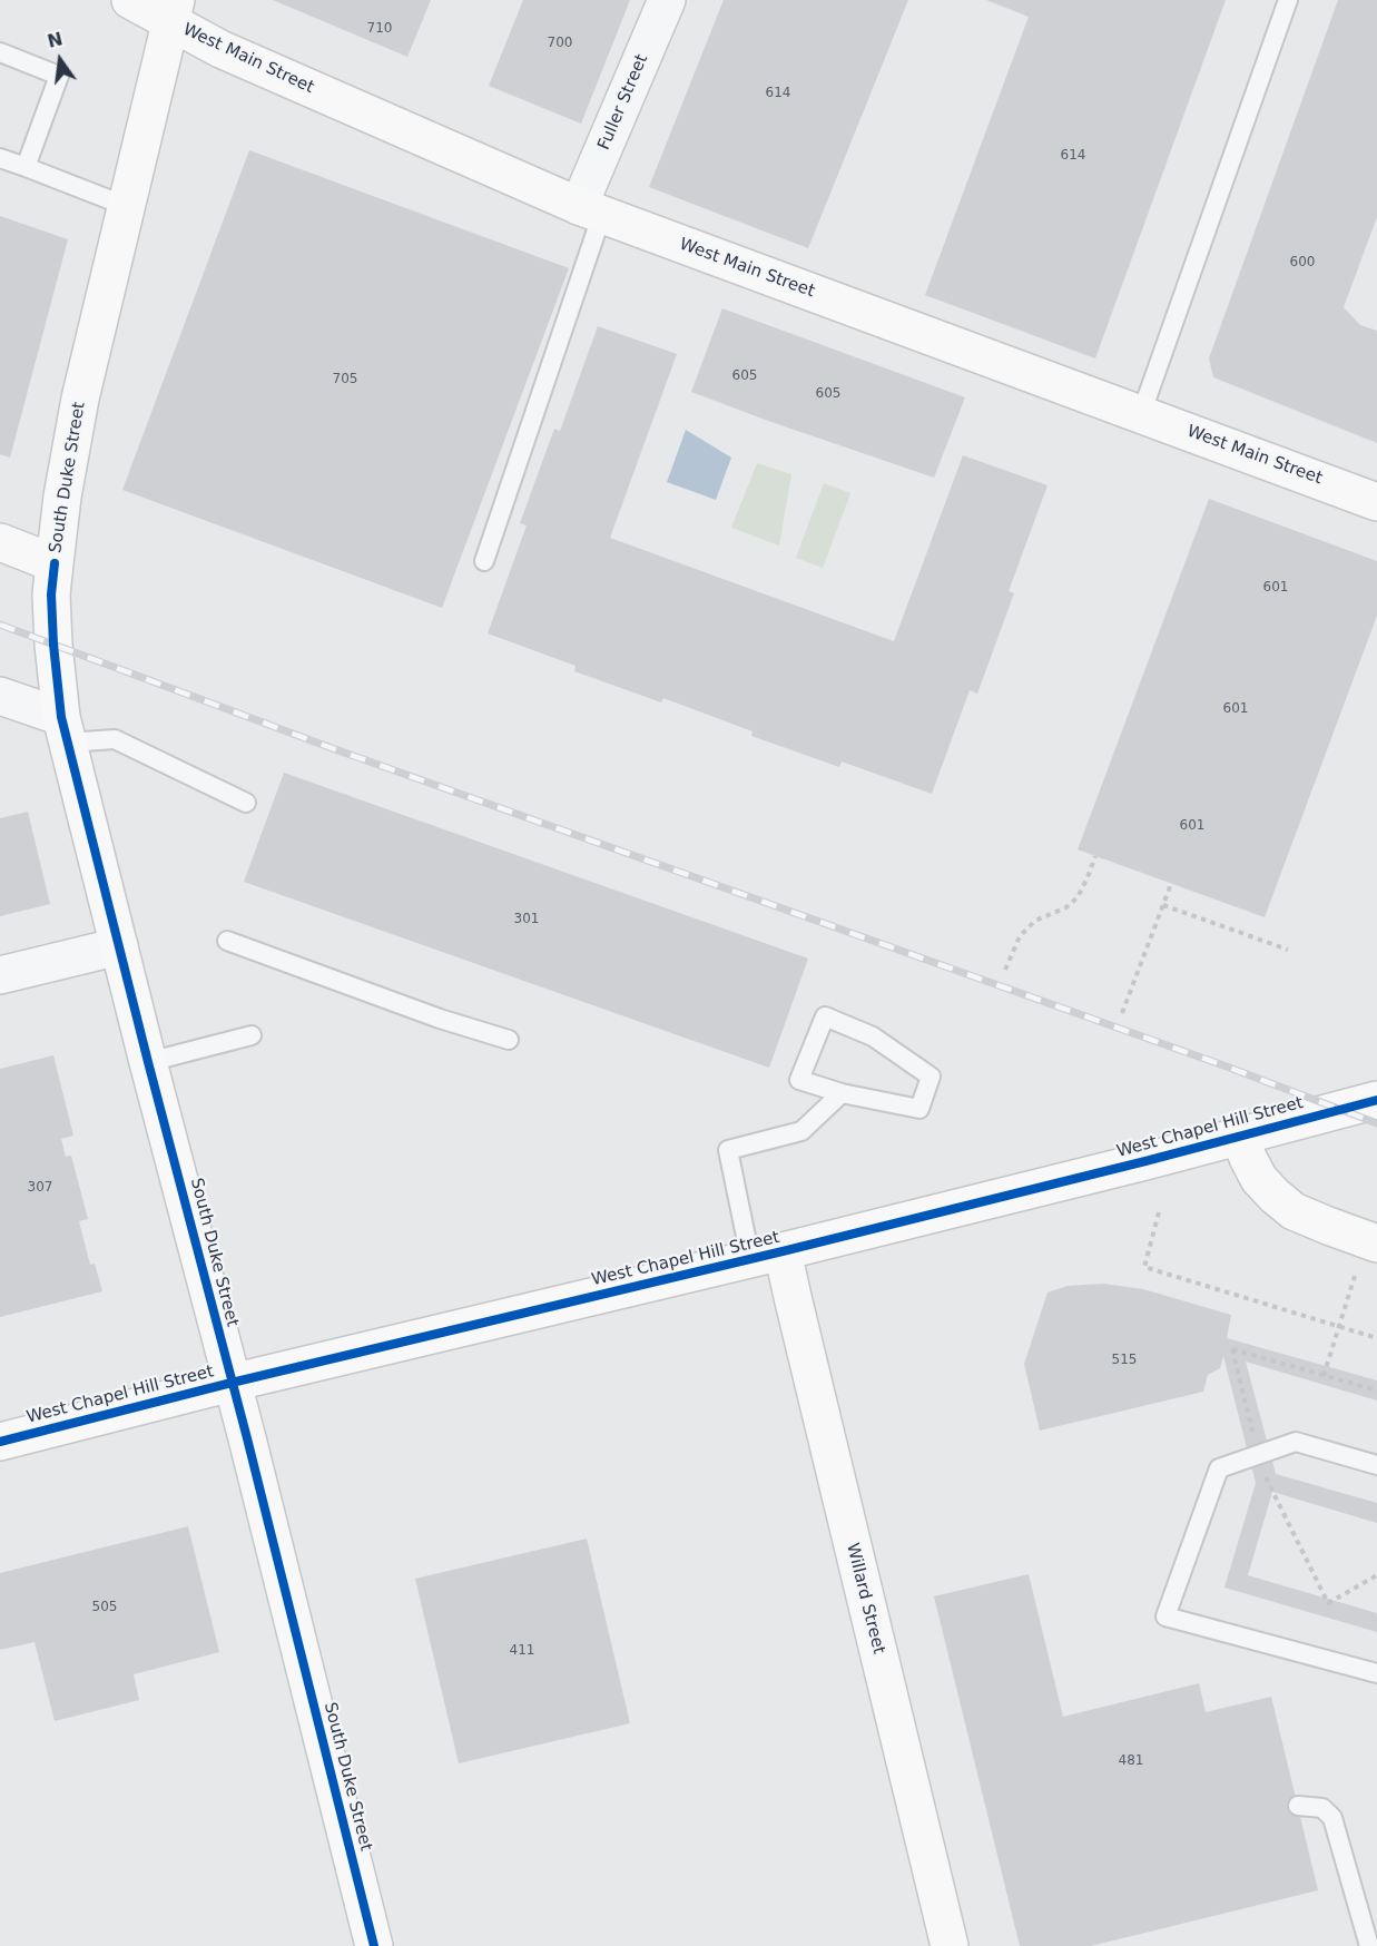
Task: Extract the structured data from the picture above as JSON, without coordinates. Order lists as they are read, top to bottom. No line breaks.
{"streets":{"main road":["West Main Street","South Duke Street","West Chapel Hill Street","Willard Street"],"street":["Fuller Street"]},"crossings":[["West Main Street","Fuller Street"],["West Main Street","South Duke Street"],["South Duke Street","West Chapel Hill Street"],["West Chapel Hill Street","Willard Street"]],"house_numbers":["710","700","614","614","600","605","705","605","601","601","601","301","307","515","505","411","481"],"north":"top"}
